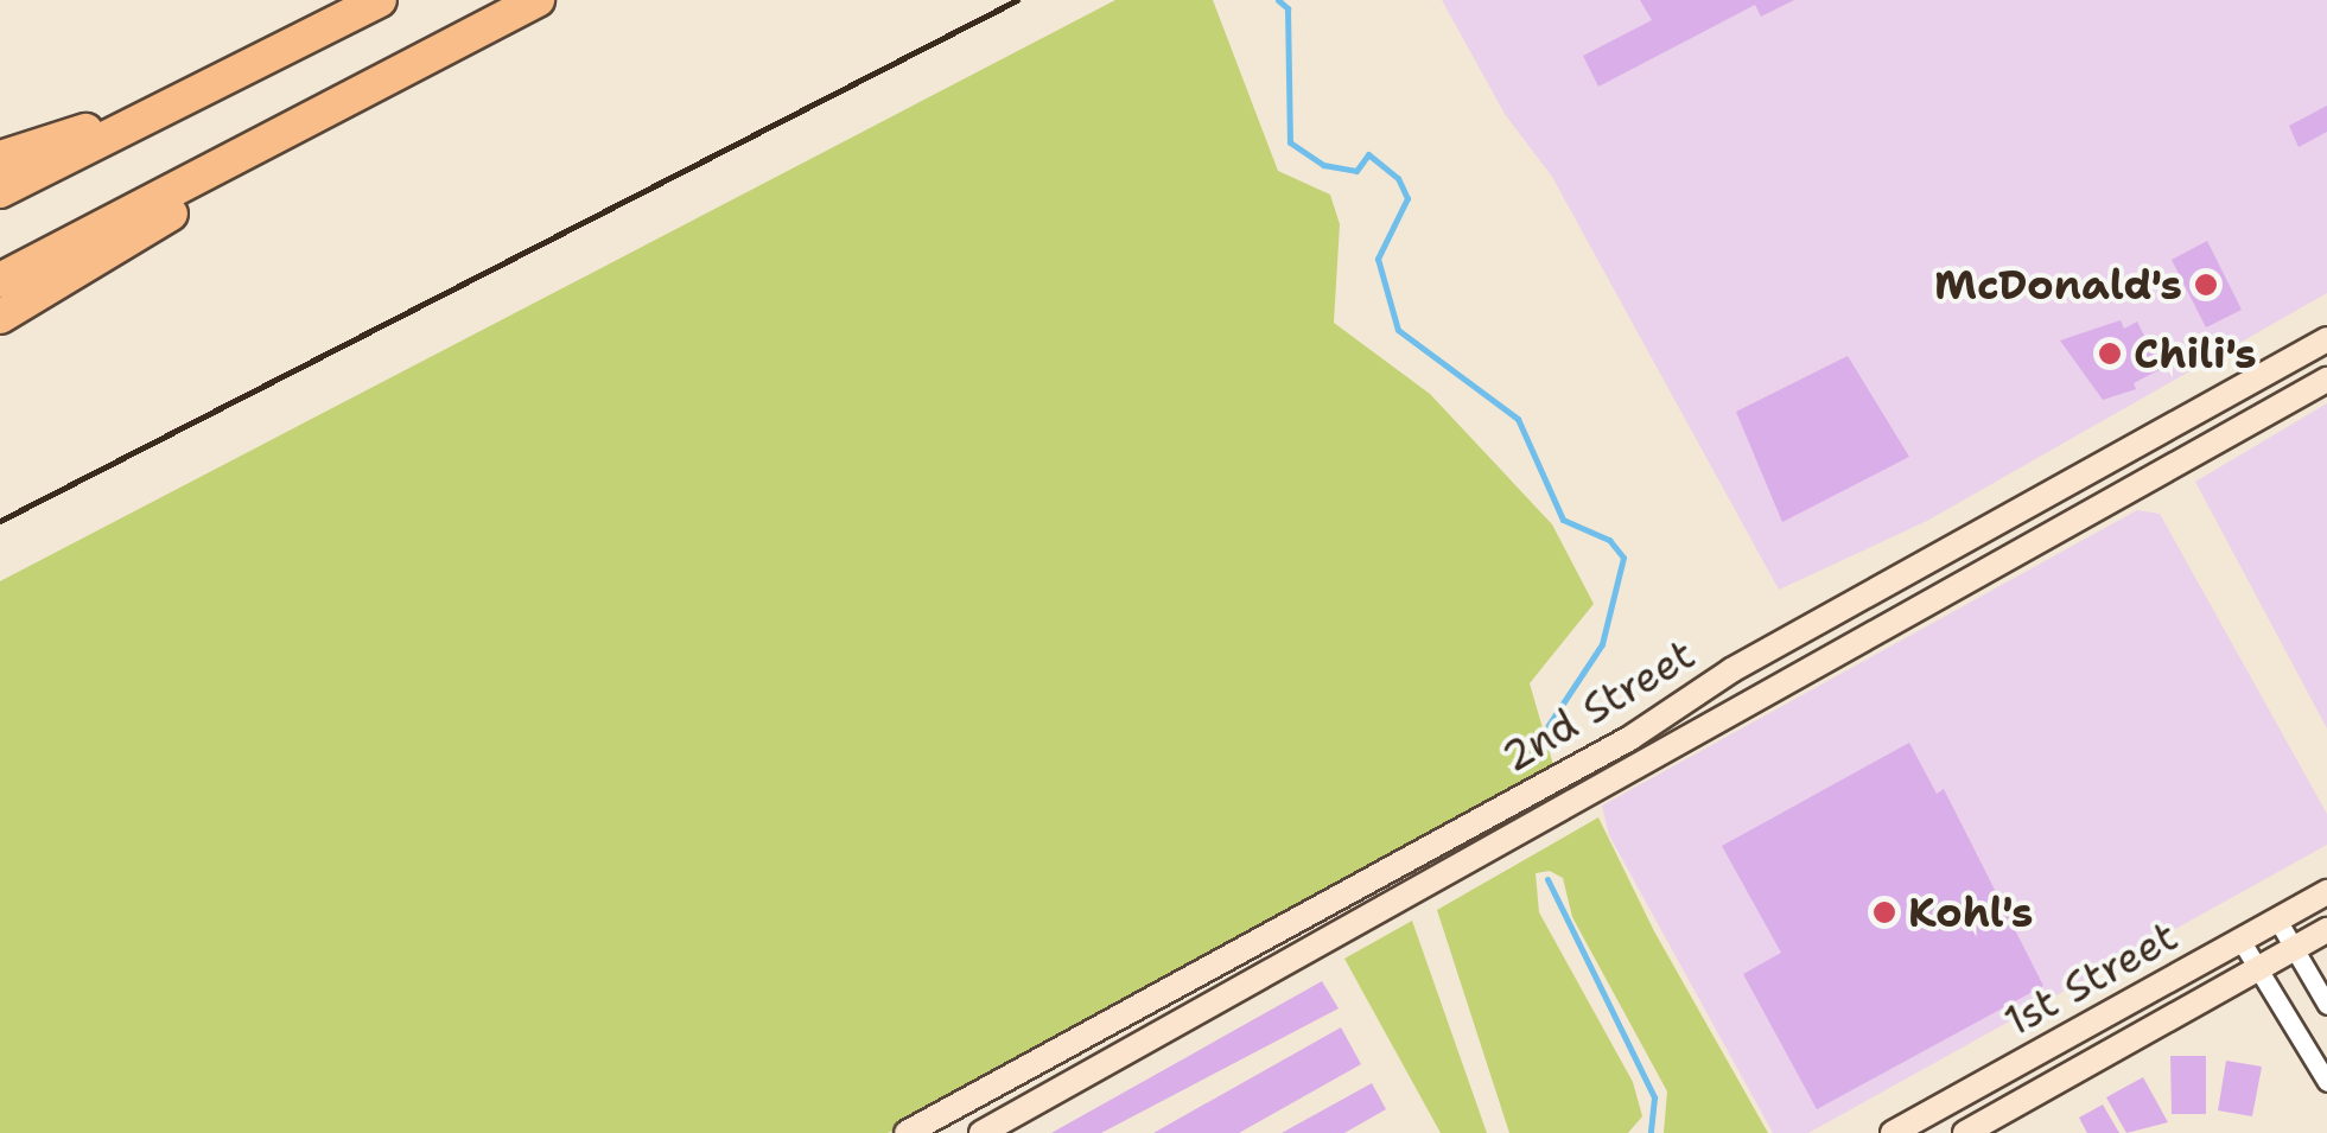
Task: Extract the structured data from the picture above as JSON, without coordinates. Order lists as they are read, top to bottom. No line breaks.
{"streets":{"street":["2nd Street","1st Street"]},"places":["McDonald's","Chili's","Kohl's"]}
